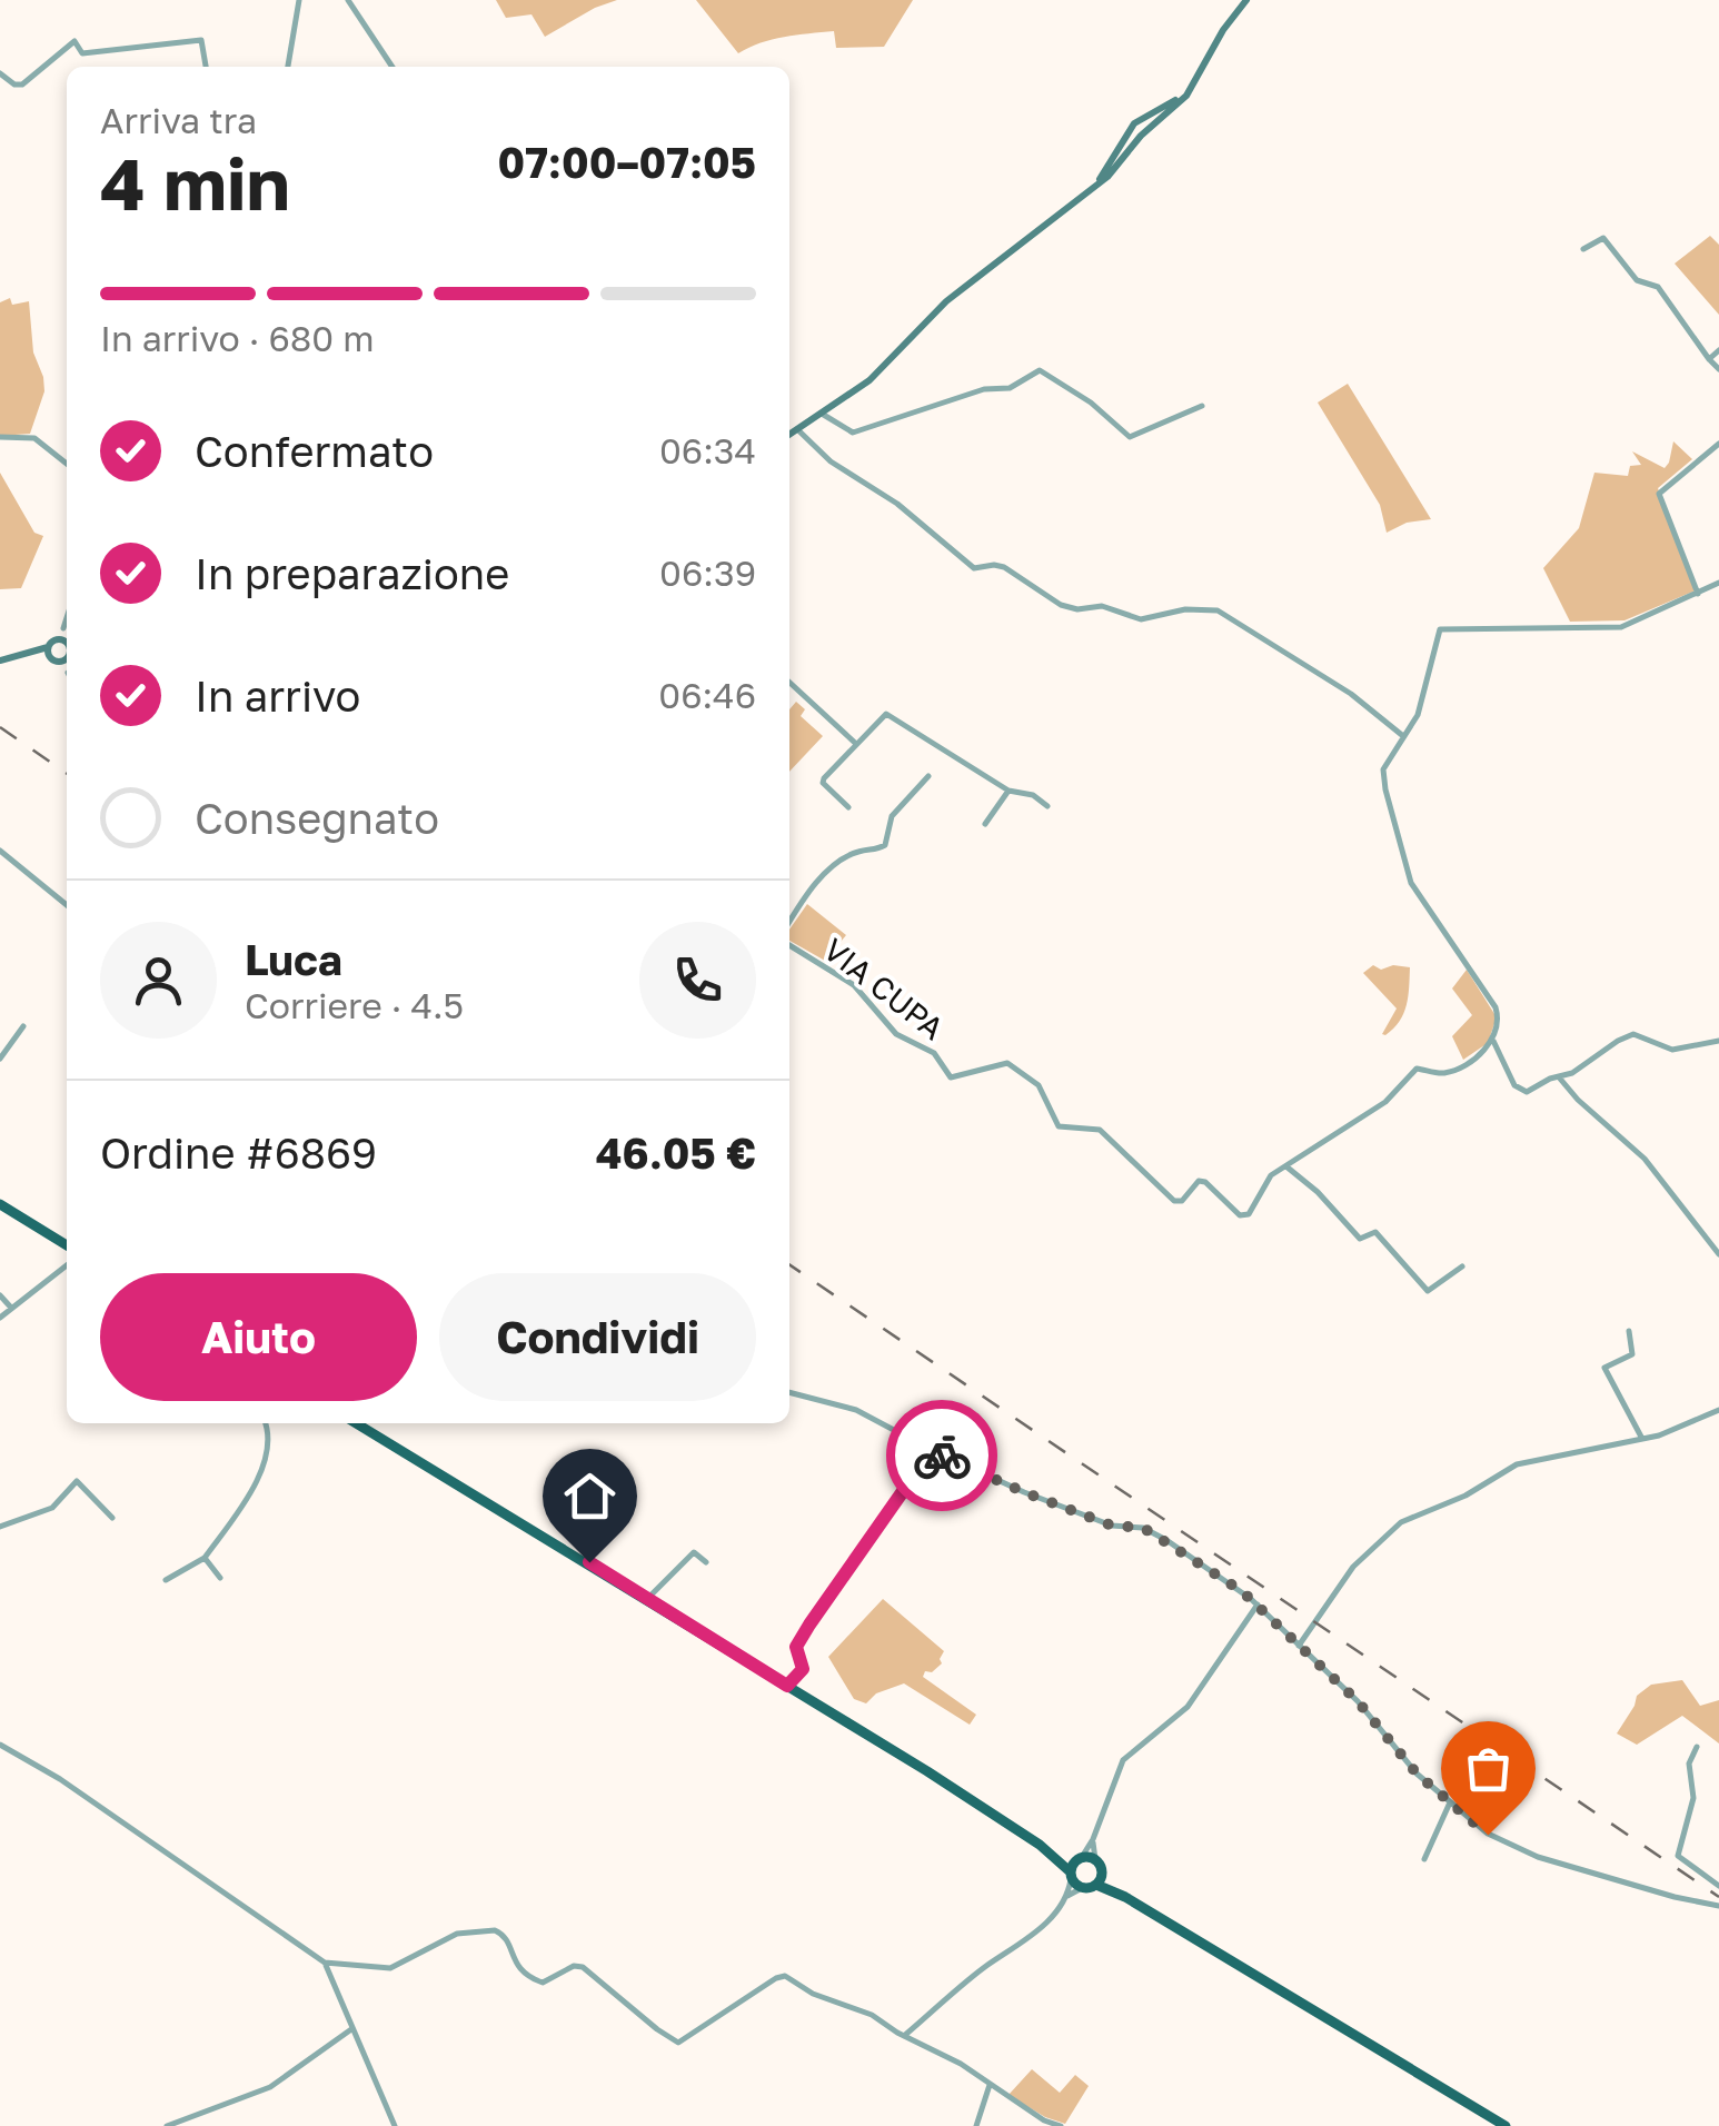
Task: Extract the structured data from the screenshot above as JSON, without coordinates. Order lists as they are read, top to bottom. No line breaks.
{"streets":{"street":["VIA CUPA"]},"page":{"heading":["4 min","Arriva tra","07:00–07:05"],"panel":["Luca","Corriere · 4.5","Ordine #6869","46.05 €"],"bar":"In arrivo · 680 m","list":[["Confermato","06:34"],["In preparazione","06:39"],["In arrivo","06:46"],"Consegnato"],"buttons":["Aiuto","Condividi"]}}
